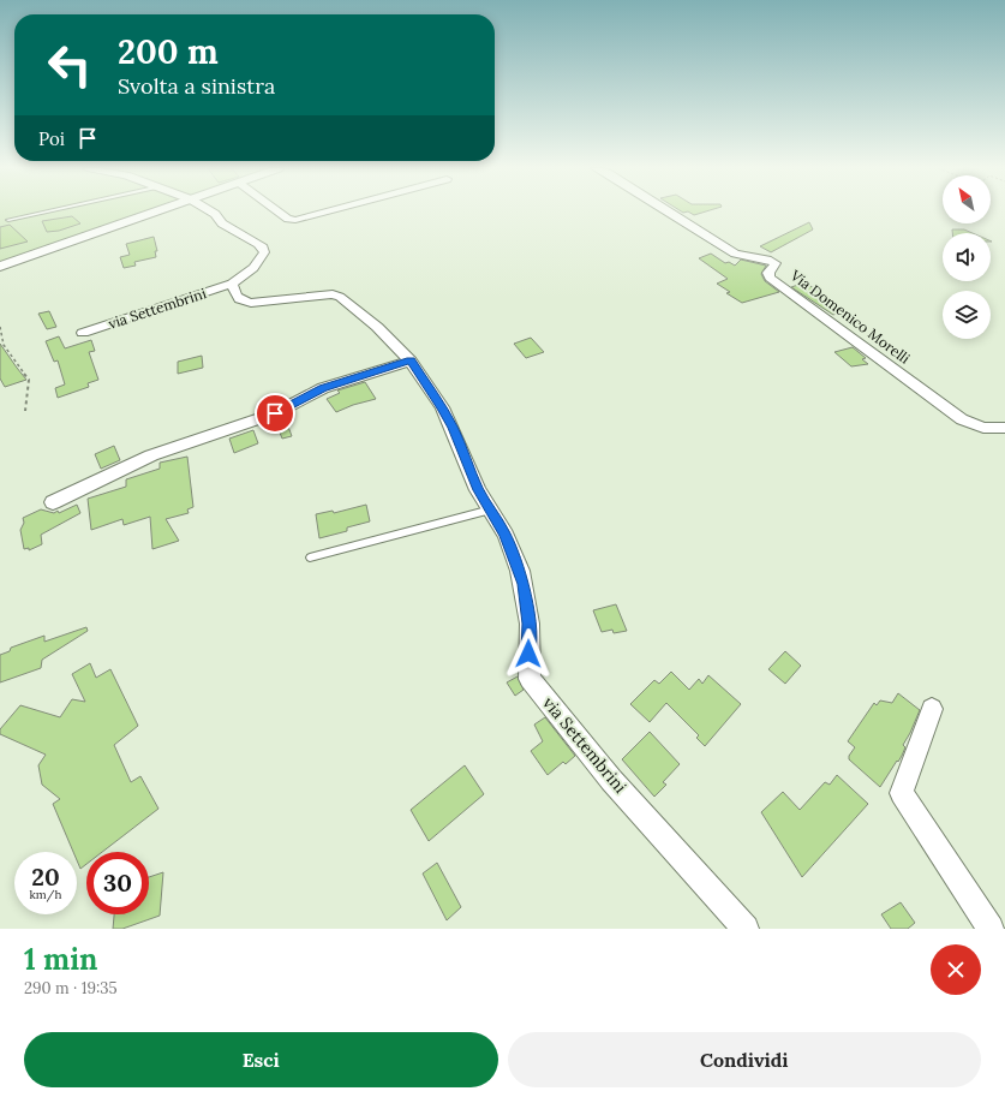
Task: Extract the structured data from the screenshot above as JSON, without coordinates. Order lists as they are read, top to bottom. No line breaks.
{"streets":{"street":["via Settembrini","Via Domenico Morelli"]},"north":"top left","page":{"turn":["200 m","Svolta a sinistra"],"then":"Poi","speed":"20 km/h","limit":"30","heading":["1 min","290 m · 19:35"],"buttons":["Esci","Condividi"]}}
